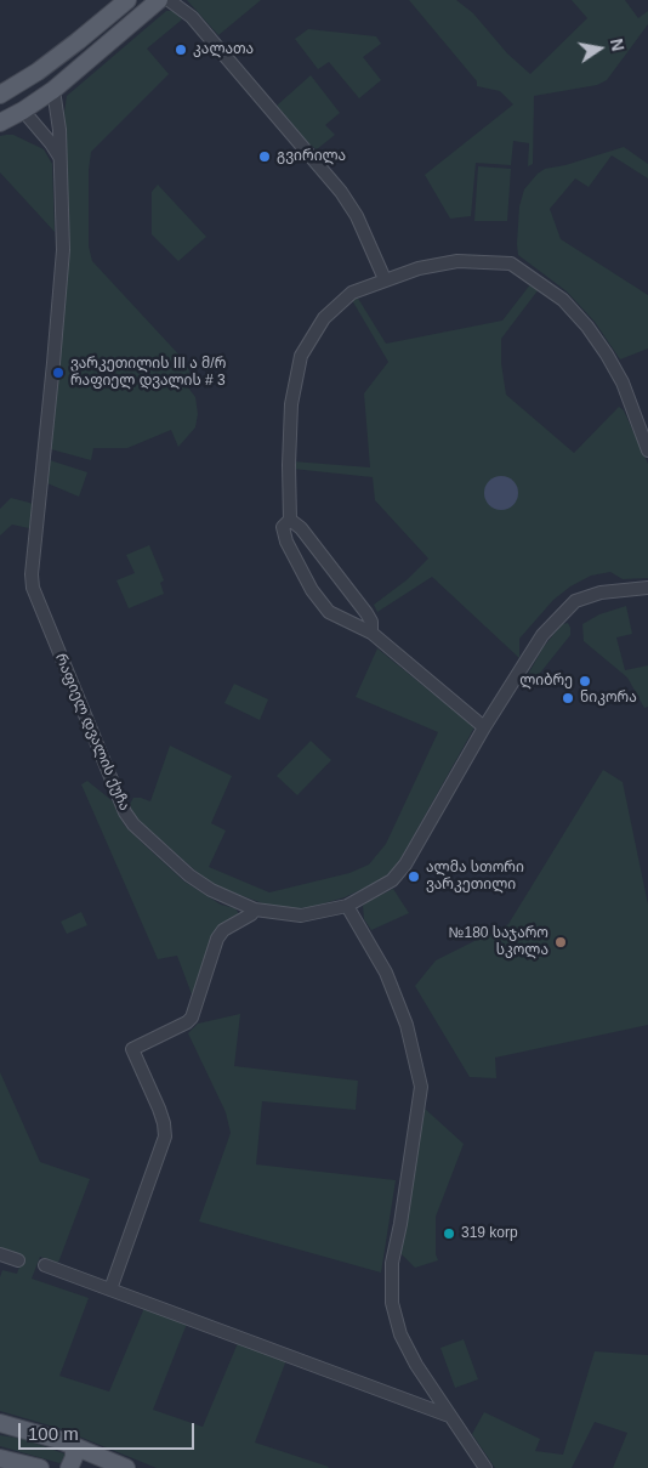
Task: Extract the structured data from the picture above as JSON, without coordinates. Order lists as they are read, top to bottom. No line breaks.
{"streets":{"street":["რაფიელ დვალის ქუჩა"]},"places":["კალათა","გვირილა","ვარკეთილის III ა მ/რ რაფიელ დვალის # 3","ლიბრე","ნიკორა","ალმა სთორი ვარკეთილი","№180 საჯარო სკოლა","319 korp"],"scale_bar":"100 m","north":"right"}
